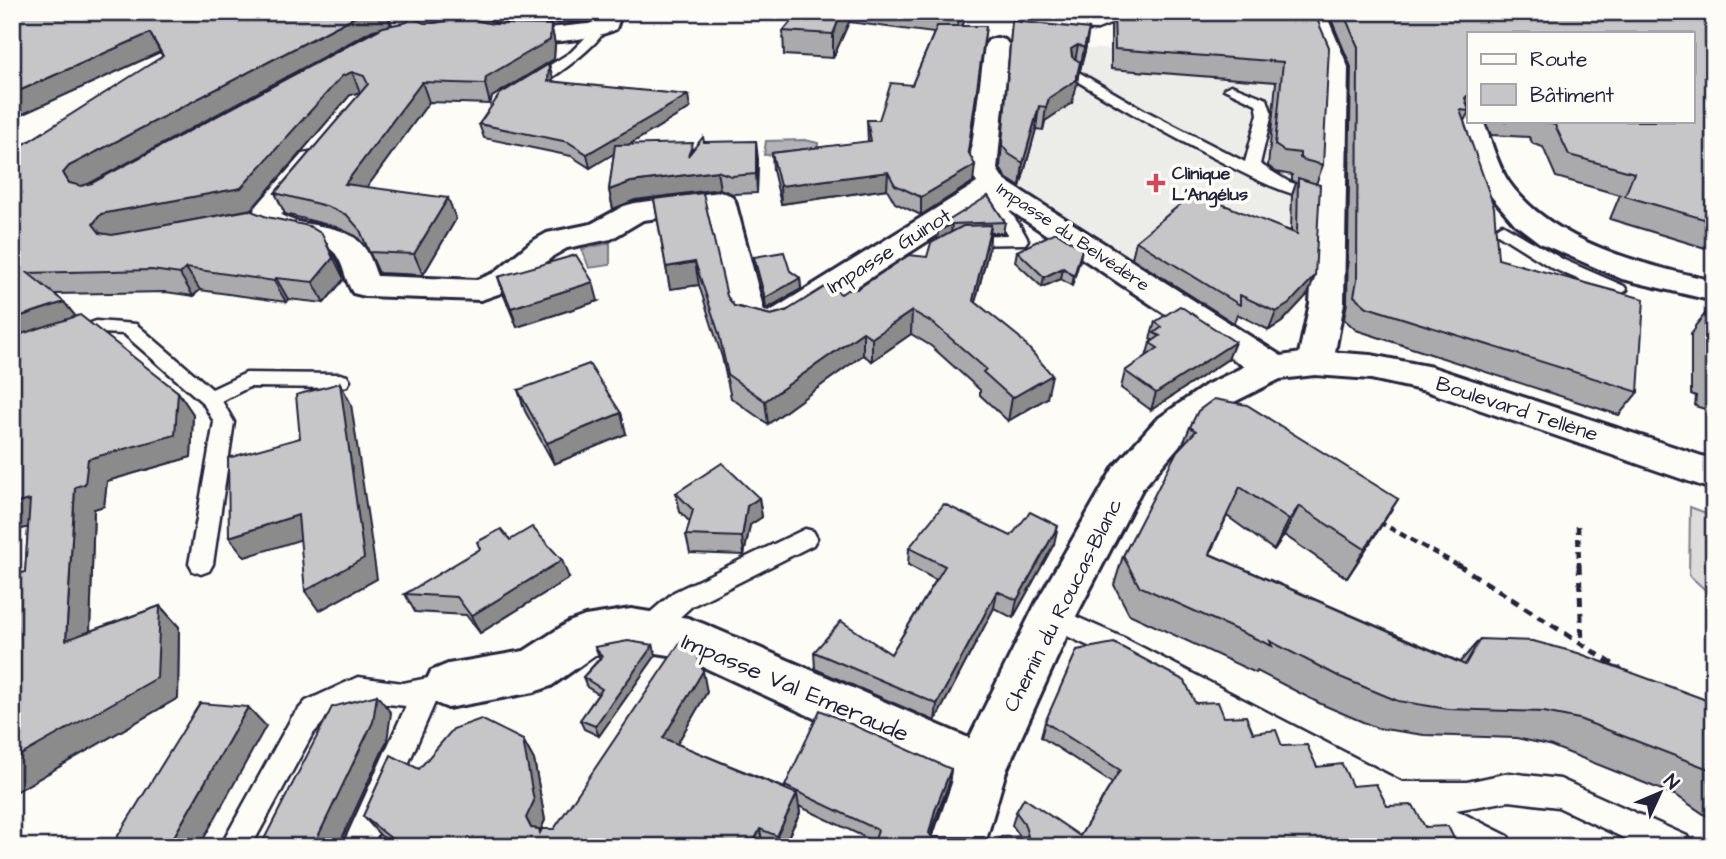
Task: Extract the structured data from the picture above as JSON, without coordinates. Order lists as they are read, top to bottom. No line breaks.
{"streets":{"street":["Impasse du Belvédère","Impasse Guinot","Boulevard Tellène","Chemin du Roucas-Blanc","Impasse Val Emeraude"]},"crossings":[["Impasse du Belvédère","Impasse Guinot"],["Impasse du Belvédère","Chemin du Roucas-Blanc"],["Boulevard Tellène","Chemin du Roucas-Blanc"],["Chemin du Roucas-Blanc","Impasse Val Emeraude"]],"places":{"health":["Clinique L'Angélus"]},"legend":["Route","Bâtiment"],"north":"top right"}
